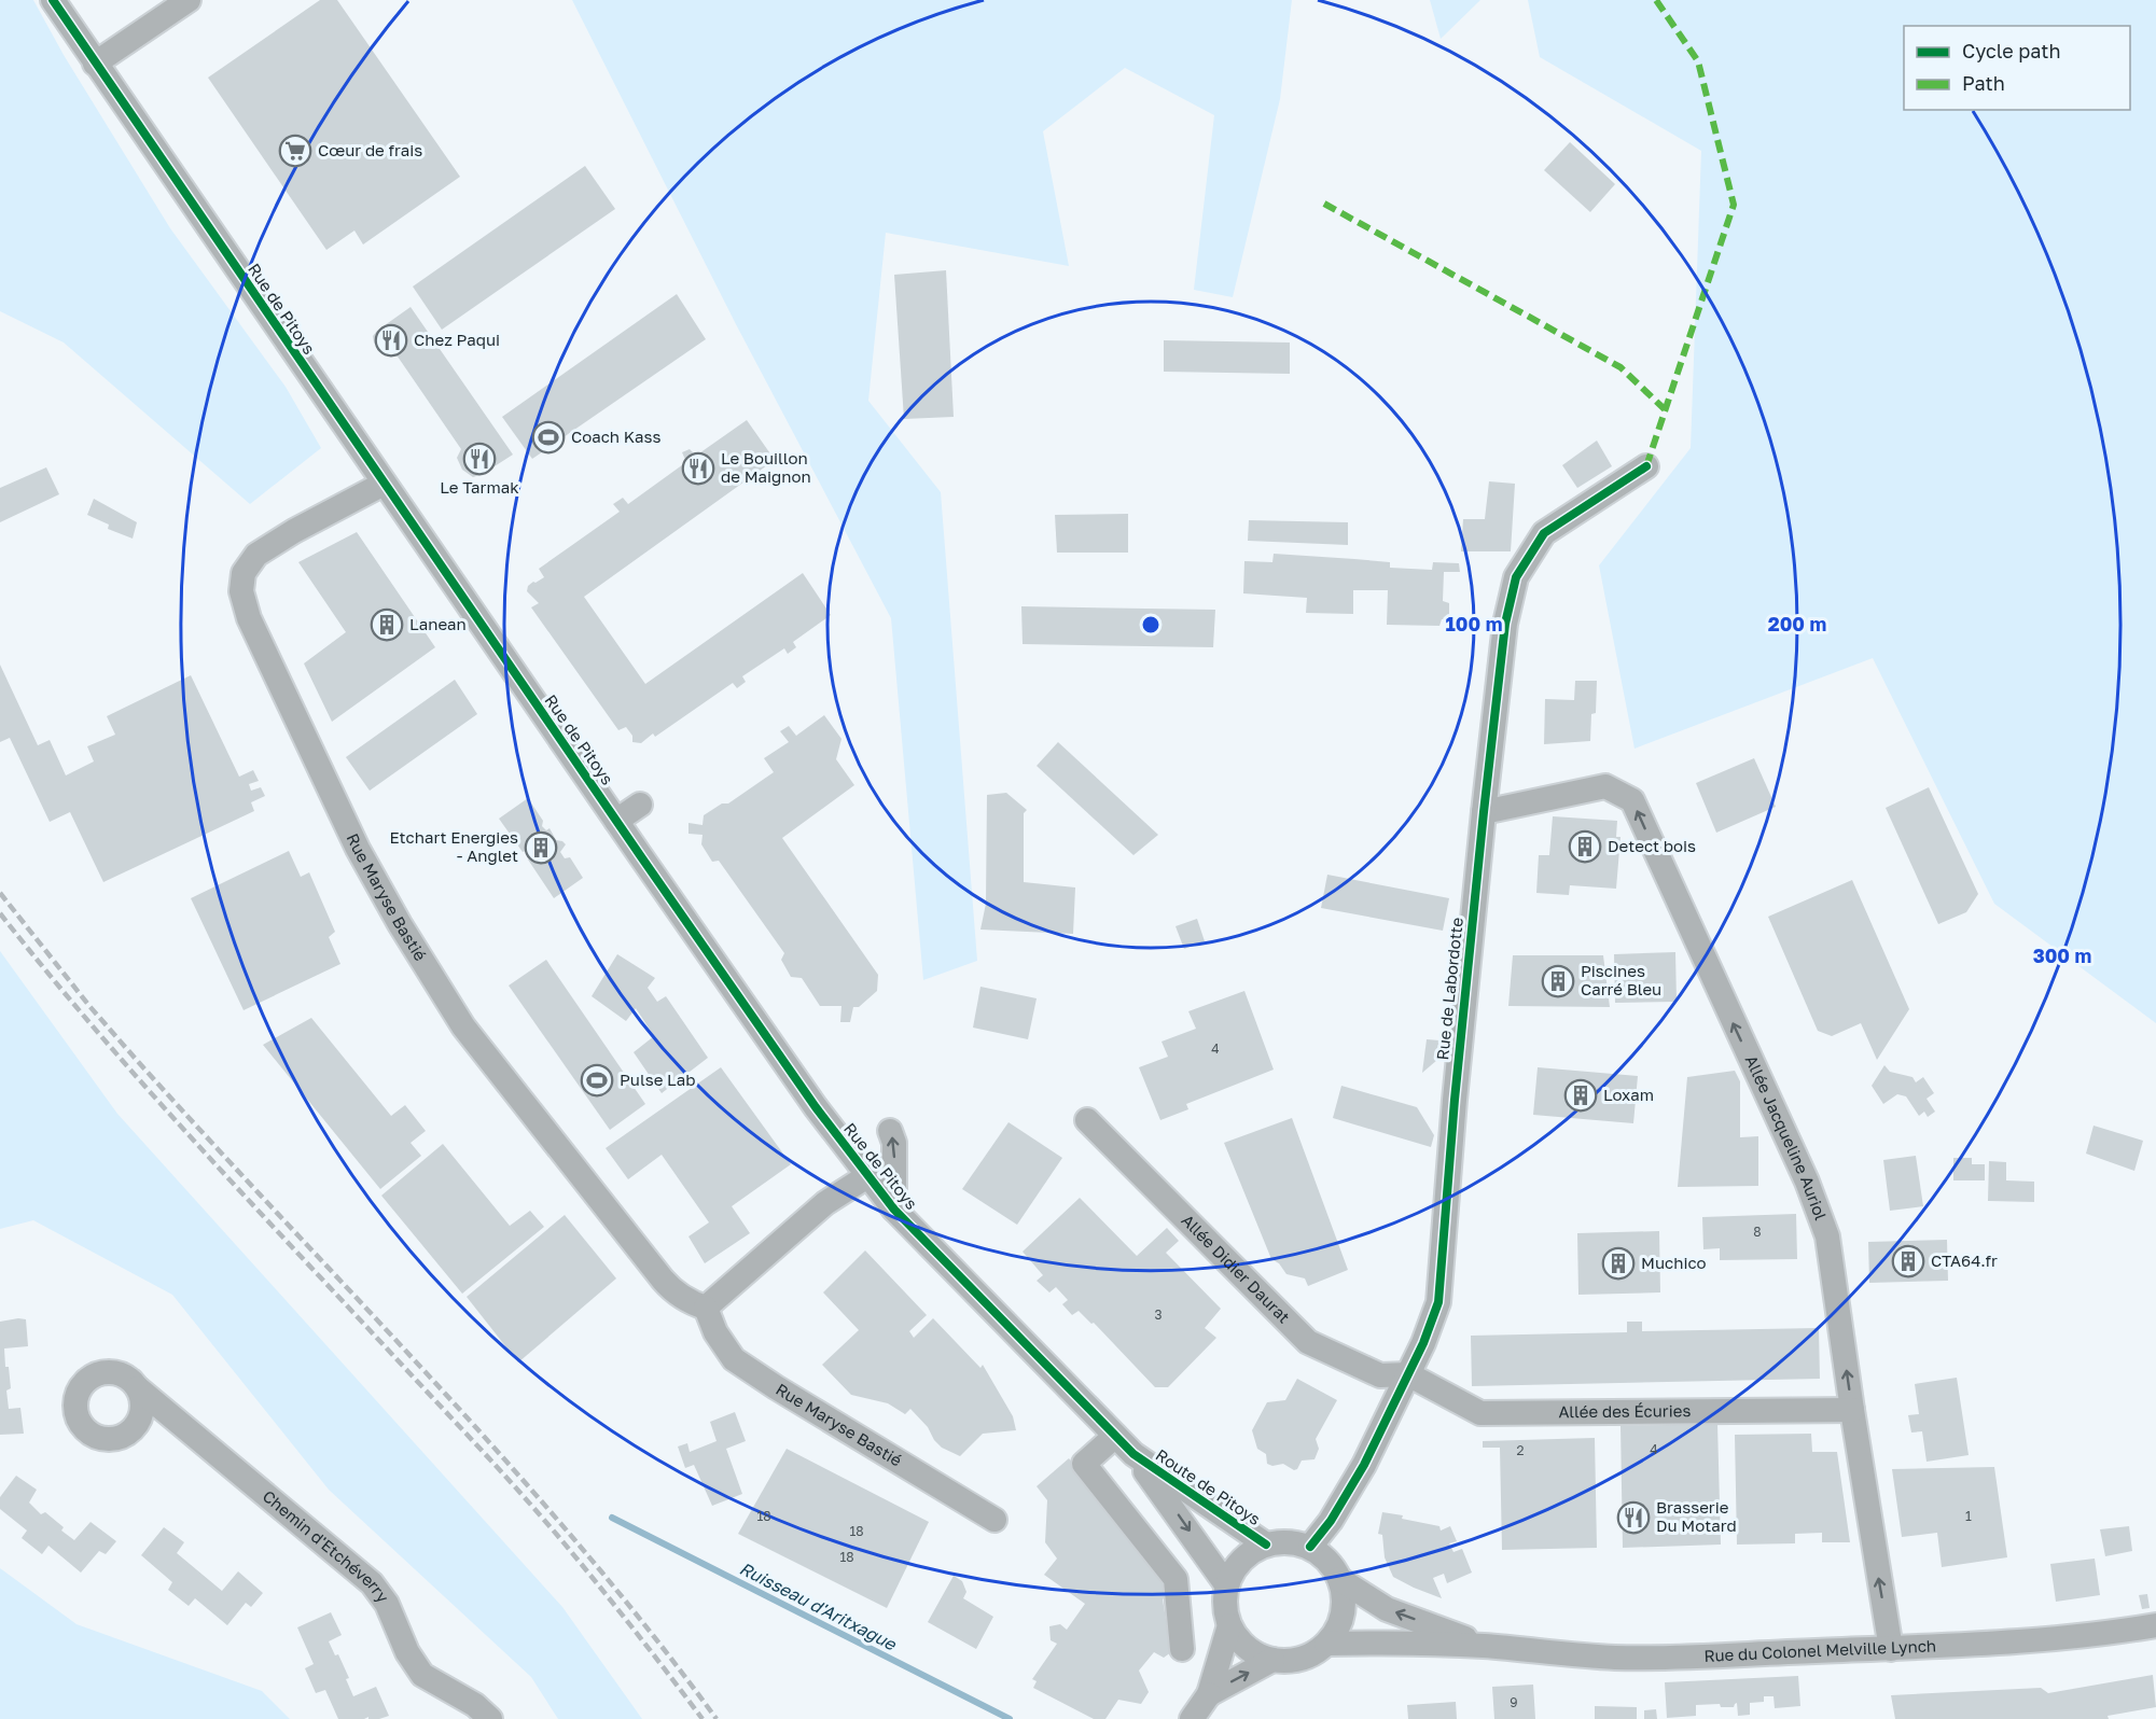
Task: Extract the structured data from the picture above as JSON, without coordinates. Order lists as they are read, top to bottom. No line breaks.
{"streets":{"street":["Rue de Pitoys","Rue Maryse Bastié","Rue de Labordotte","Allée Jacqueline Auriol","Allée Didier Daurat","Allée des Écuries","Route de Pitoys","Chemin d'Etchéverry","Rue du Colonel Melville Lynch"]},"crossings":[["Rue de Pitoys","Rue Maryse Bastié"],["Rue de Pitoys","Route de Pitoys"],["Rue de Labordotte","Allée Jacqueline Auriol"],["Rue de Labordotte","Allée Didier Daurat"],["Rue de Labordotte","Allée des Écuries"],["Rue de Labordotte","Route de Pitoys"],["Rue de Labordotte","Rue du Colonel Melville Lynch"],["Allée Jacqueline Auriol","Allée des Écuries"],["Allée Jacqueline Auriol","Rue du Colonel Melville Lynch"],["Allée Didier Daurat","Allée des Écuries"],["Route de Pitoys","Rue du Colonel Melville Lynch"]],"one_way":["Allée Jacqueline Auriol"],"water":["Ruisseau d'Aritxague"],"places":{"supermarket":["Cœur de frais"],"restaurant":["Chez Paqui","Le Tarmak","Le Bouillon de Maignon","Brasserie Du Motard"],"sports":["Coach Kass","Pulse Lab"],"building":["Lanean","Detect bois","Etchart Energies - Anglet","Piscines Carré Bleu","Loxam","CTA64.fr","Muchico"]},"house_numbers":["4","8","3","4","2","18","1","18","18","9"],"legend":["Cycle path","Path"],"rings":["100 m","200 m","300 m"]}
